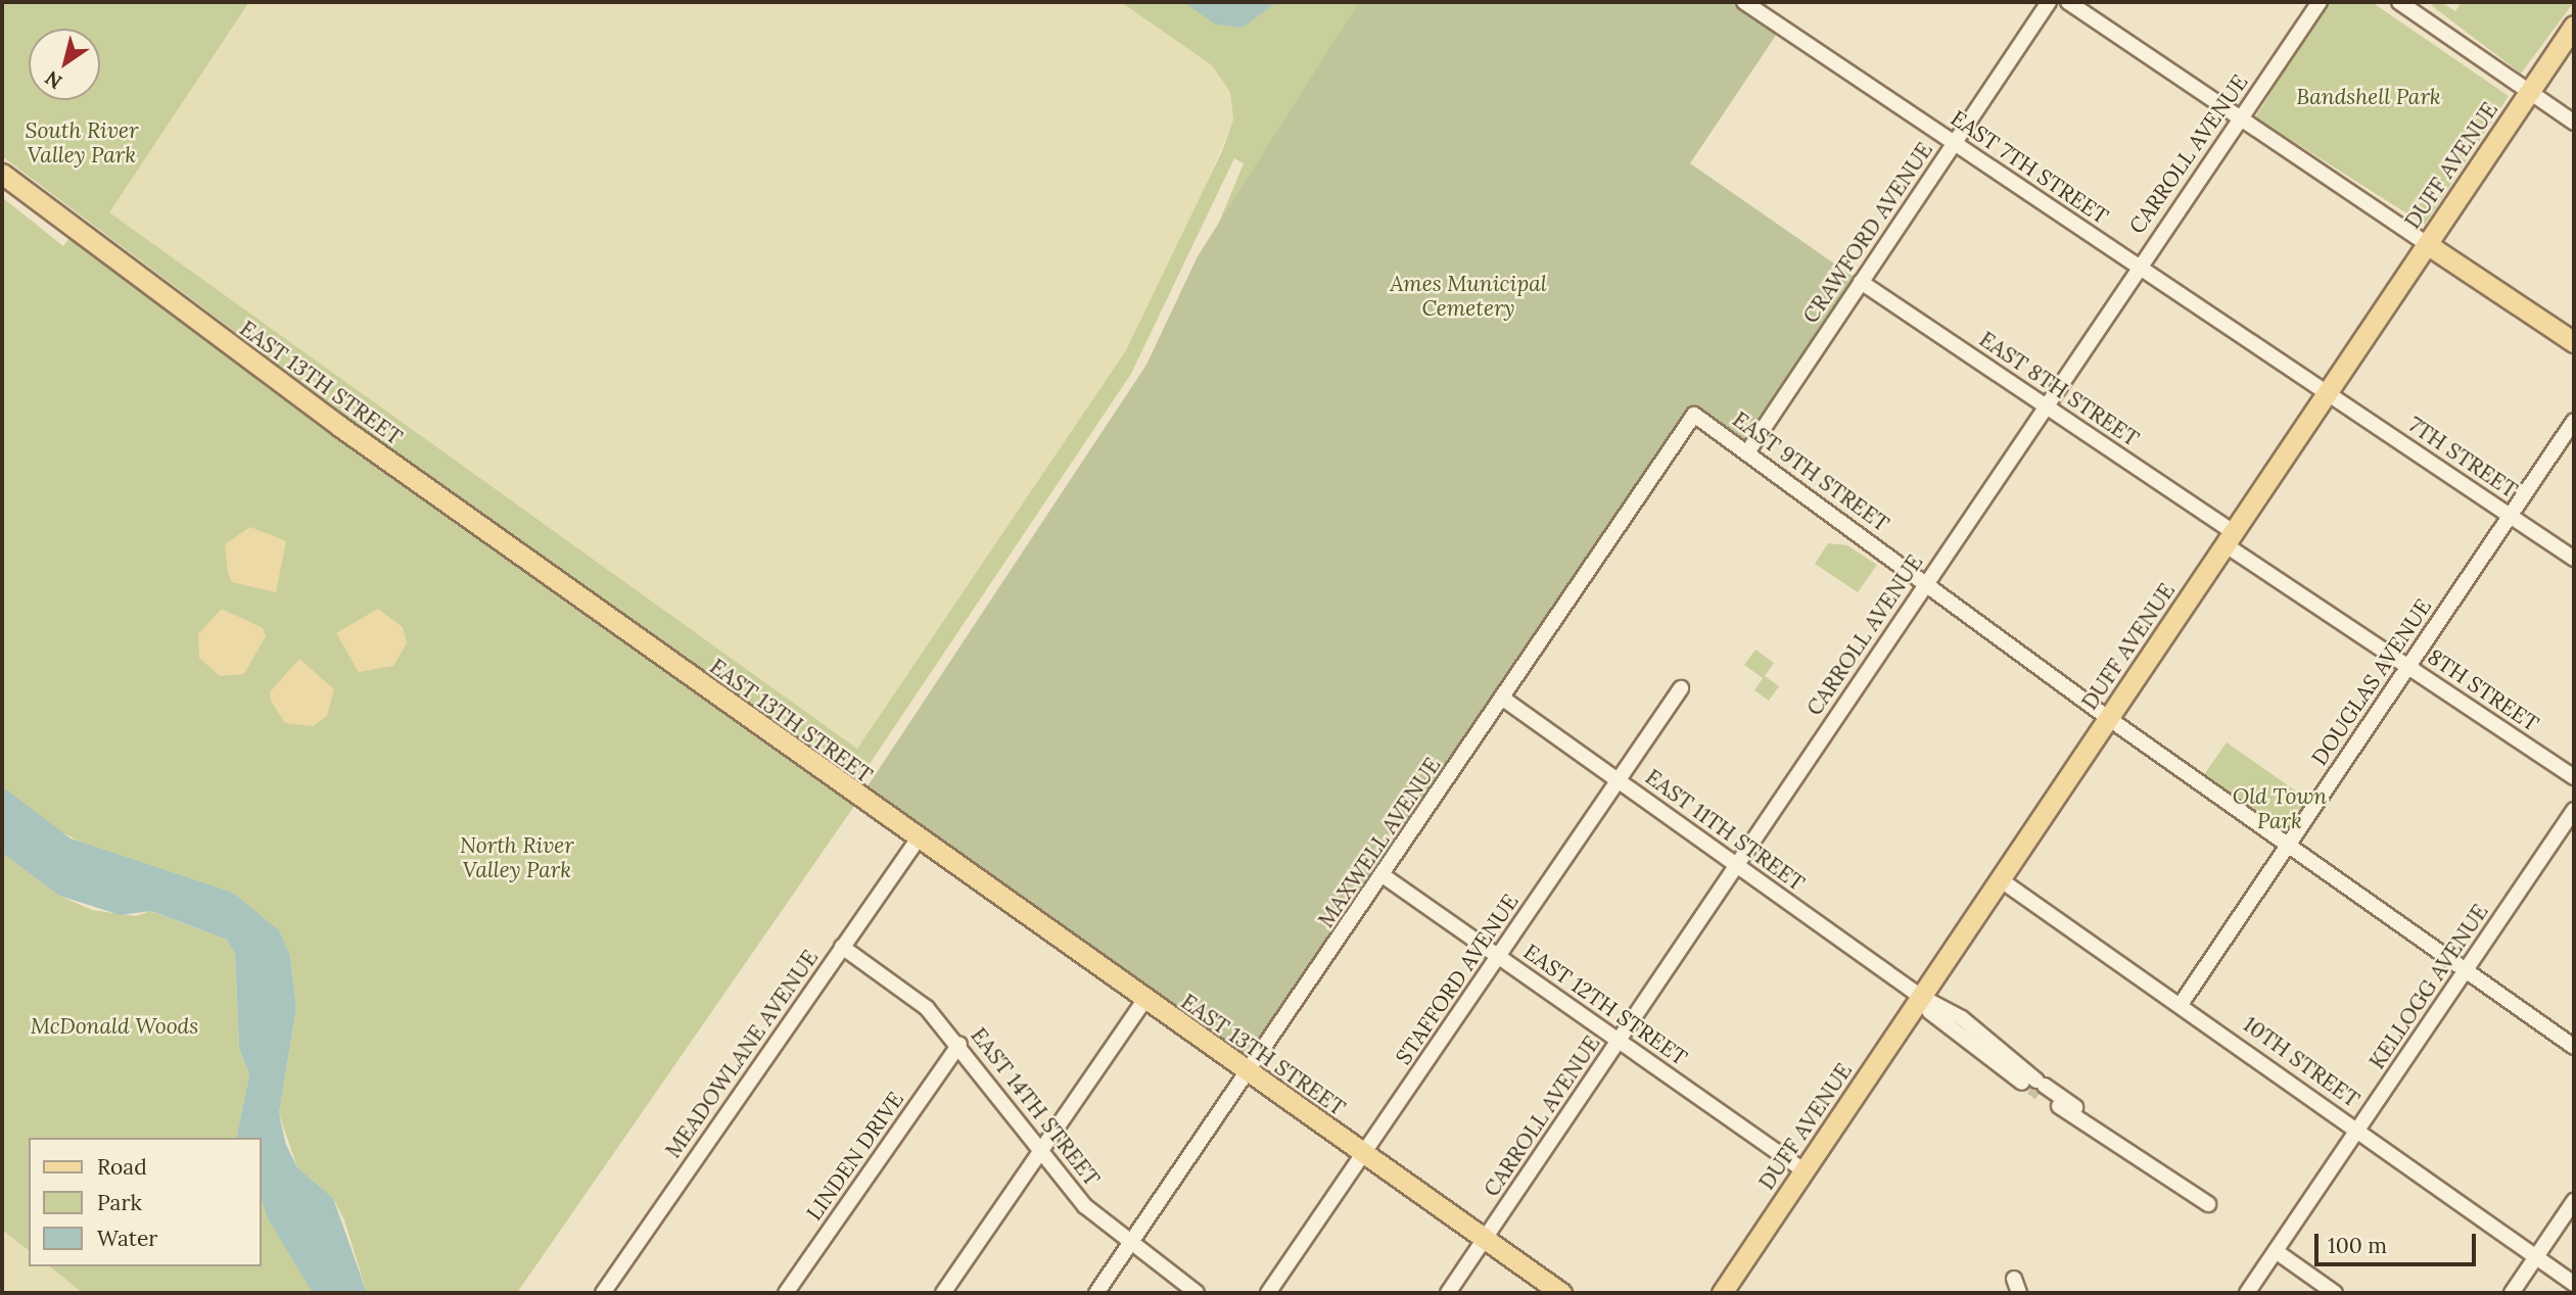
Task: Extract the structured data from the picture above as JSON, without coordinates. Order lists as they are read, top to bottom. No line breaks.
{"streets":{"main road":["DUFF AVENUE","EAST 13TH STREET"],"street":["CARROLL AVENUE","EAST 7TH STREET","CRAWFORD AVENUE","EAST 8TH STREET","7TH STREET","EAST 9TH STREET","DOUGLAS AVENUE","8TH STREET","EAST 11TH STREET","MAXWELL AVENUE","STAFFORD AVENUE","KELLOGG AVENUE","EAST 12TH STREET","MEADOWLANE AVENUE","10TH STREET","EAST 14TH STREET","LINDEN DRIVE"]},"crossings":[["CARROLL AVENUE","EAST 7TH STREET"],["CARROLL AVENUE","EAST 13TH STREET"],["CARROLL AVENUE","EAST 8TH STREET"],["CARROLL AVENUE","EAST 9TH STREET"],["CARROLL AVENUE","EAST 11TH STREET"],["CARROLL AVENUE","EAST 12TH STREET"],["DUFF AVENUE","EAST 7TH STREET"],["DUFF AVENUE","EAST 8TH STREET"],["DUFF AVENUE","7TH STREET"],["DUFF AVENUE","EAST 9TH STREET"],["DUFF AVENUE","8TH STREET"],["DUFF AVENUE","EAST 11TH STREET"],["DUFF AVENUE","EAST 12TH STREET"],["DUFF AVENUE","10TH STREET"],["EAST 7TH STREET","CRAWFORD AVENUE"],["EAST 7TH STREET","7TH STREET"],["CRAWFORD AVENUE","EAST 8TH STREET"],["CRAWFORD AVENUE","EAST 9TH STREET"],["EAST 13TH STREET","MAXWELL AVENUE"],["EAST 13TH STREET","STAFFORD AVENUE"],["EAST 13TH STREET","MEADOWLANE AVENUE"],["EAST 8TH STREET","8TH STREET"],["7TH STREET","DOUGLAS AVENUE"],["EAST 9TH STREET","DOUGLAS AVENUE"],["EAST 9TH STREET","MAXWELL AVENUE"],["EAST 9TH STREET","KELLOGG AVENUE"],["DOUGLAS AVENUE","8TH STREET"],["DOUGLAS AVENUE","10TH STREET"],["EAST 11TH STREET","MAXWELL AVENUE"],["EAST 11TH STREET","STAFFORD AVENUE"],["MAXWELL AVENUE","EAST 12TH STREET"],["MAXWELL AVENUE","EAST 14TH STREET"],["STAFFORD AVENUE","EAST 12TH STREET"],["KELLOGG AVENUE","10TH STREET"],["MEADOWLANE AVENUE","EAST 14TH STREET"],["EAST 14TH STREET","LINDEN DRIVE"]],"parks":["Bandshell Park","South River Valley Park","Ames Municipal Cemetery","Old Town Park","North River Valley Park","McDonald Woods"],"legend":["Road","Park","Water"],"scale_bar":"100 m","north":"bottom left"}
